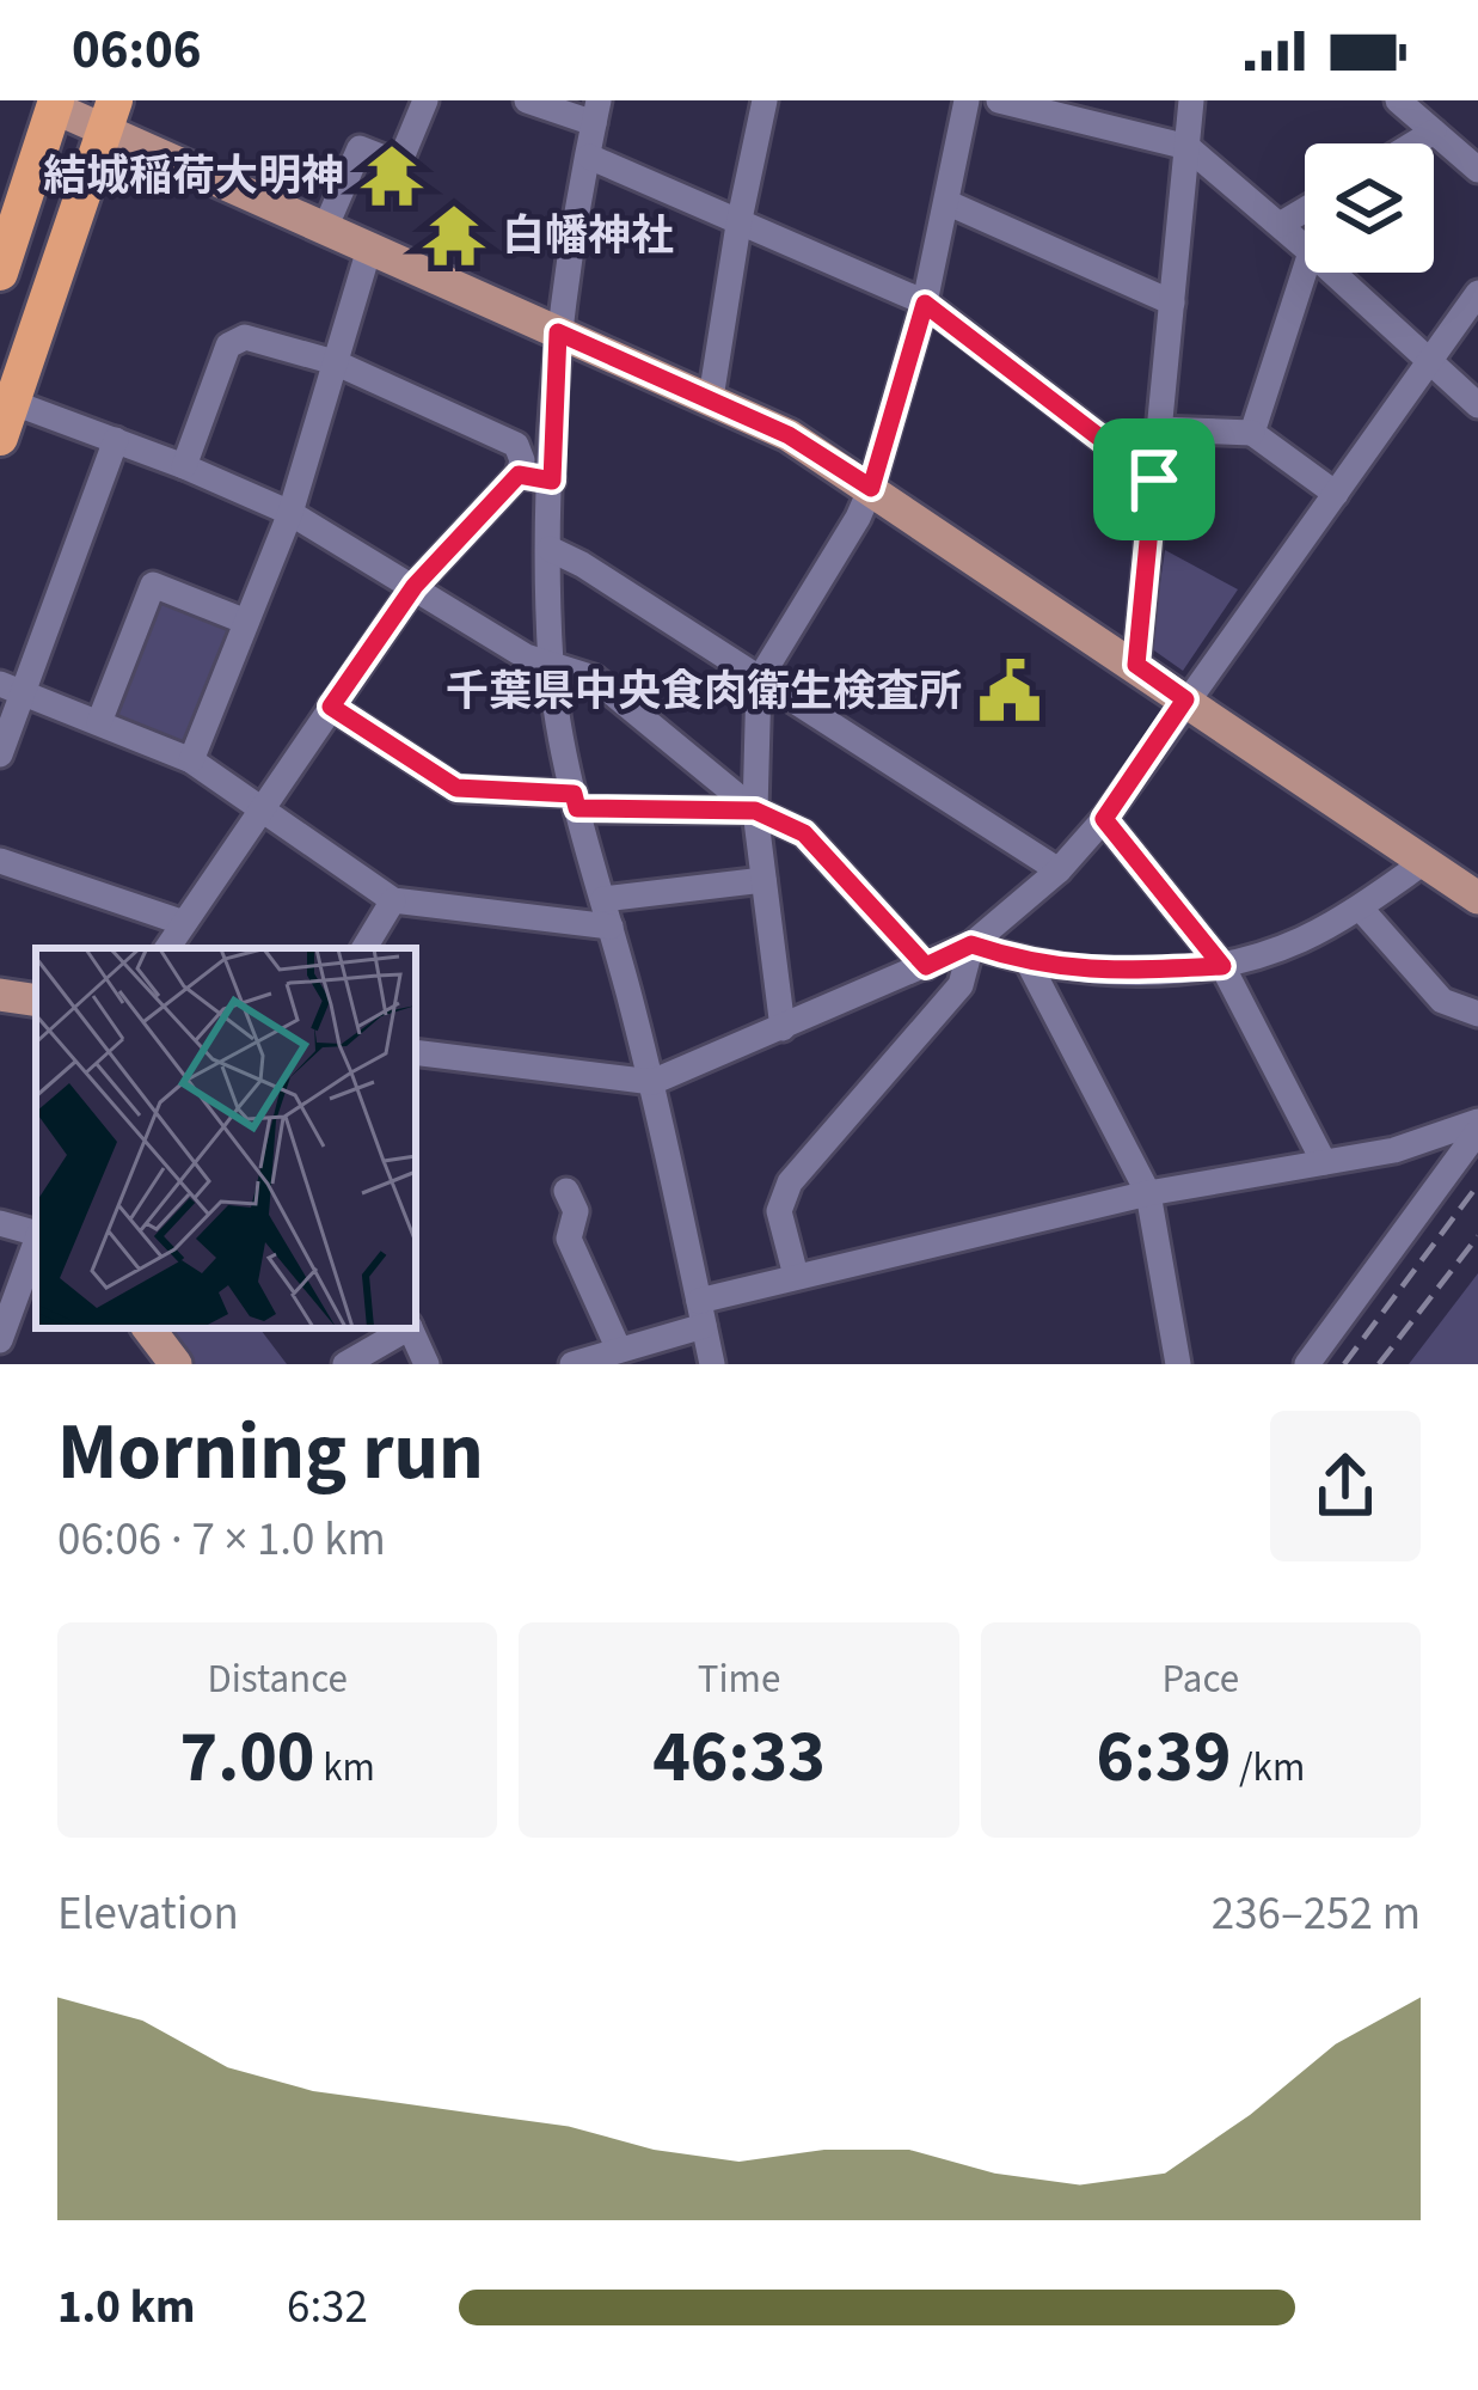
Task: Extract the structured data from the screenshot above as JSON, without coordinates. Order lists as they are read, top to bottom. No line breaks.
{"places":{"temple":["結城稲荷大明神","白幡神社"],"public building":["千葉県中央食肉衛生検査所"]},"page":{"status":"06:06","heading":["Morning run","06:06 · 7 × 1.0 km"],"stats":[["Distance","7.00 km"],["Time","46:33"],["Pace","6:39 /km"]],"chart":["Elevation","236–252 m"],"list":[{"name":"1.0 km","note":"6:32"}]}}
